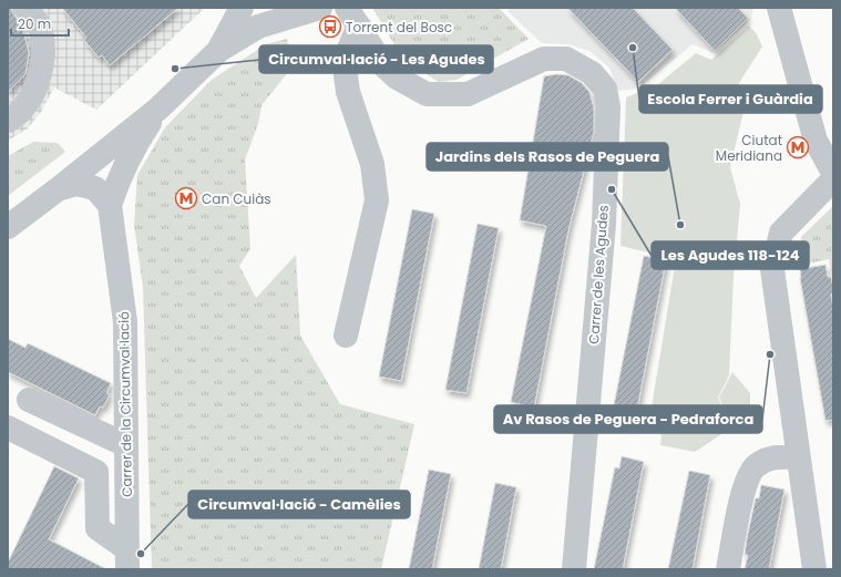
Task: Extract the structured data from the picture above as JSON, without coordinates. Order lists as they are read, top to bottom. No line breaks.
{"streets":{"street":["Carrer de les Agudes","Carrer de la Circumval·lació"]},"places":{"bus stop":["Torrent del Bosc"],"other":["Escola Ferrer i Guàrdia","Circumval·lació - Les Agudes","Les Agudes 118-124","Jardins dels Rasos de Peguera","Av Rasos de Peguera - Pedraforca","Circumval·lació - Camèlies"],"metro station":["Ciutat Meridiana","Can Cuiàs"]},"scale_bar":"20 m"}
